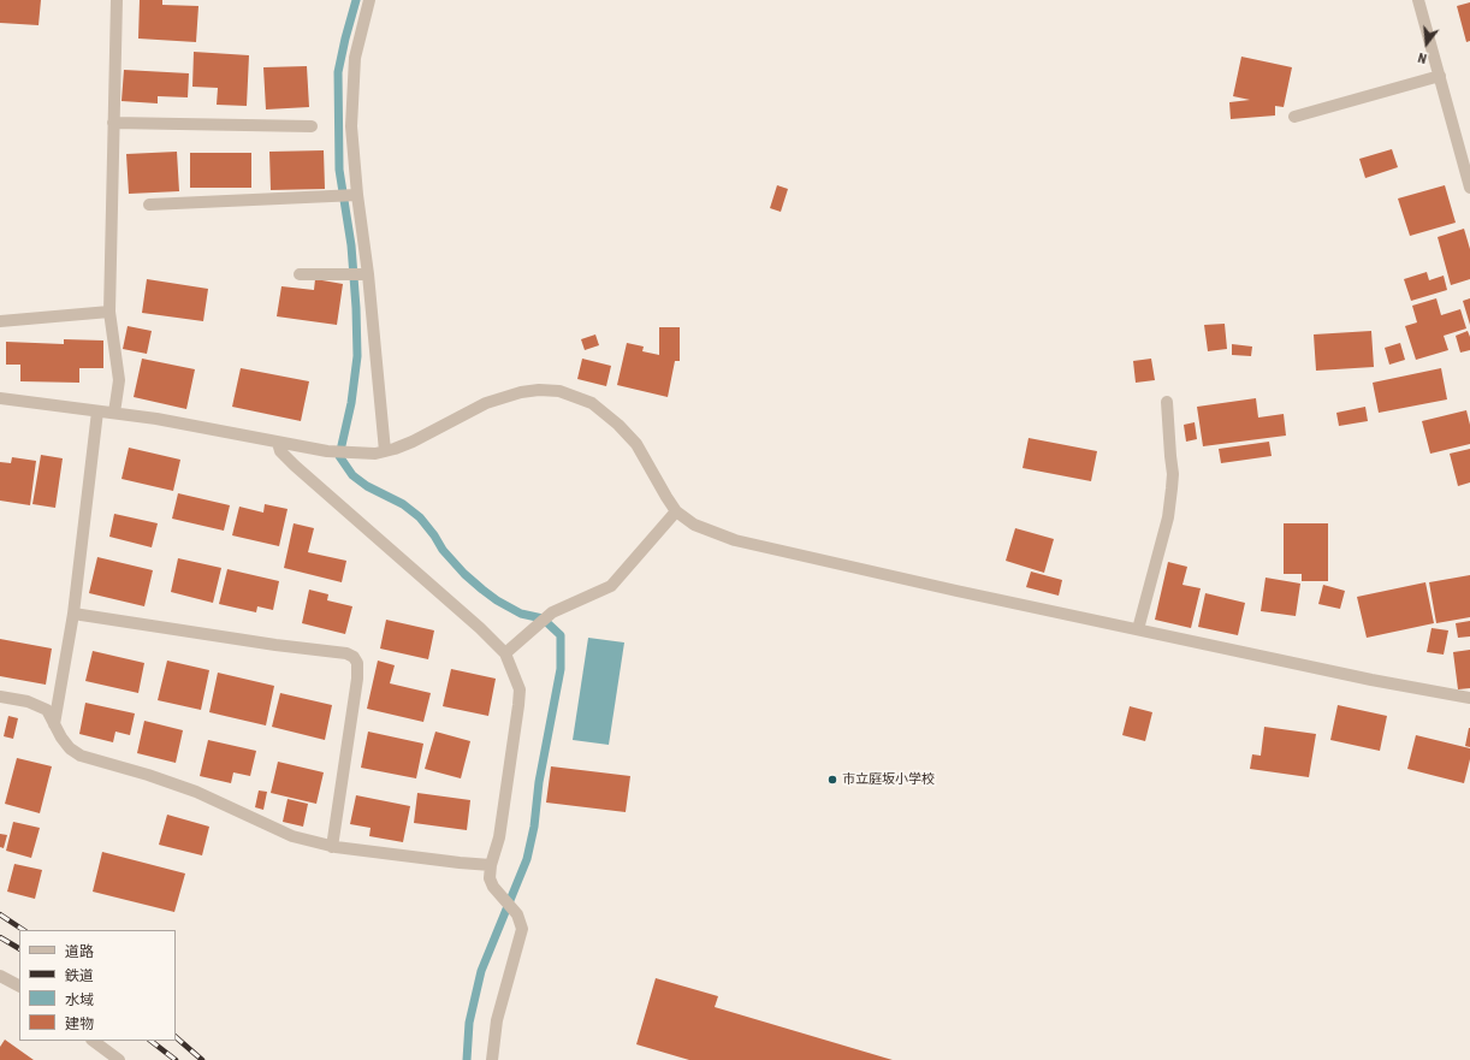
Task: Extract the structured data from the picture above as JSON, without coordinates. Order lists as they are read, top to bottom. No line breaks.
{"places":["市立庭坂小学校"],"legend":["道路","鉄道","水域","建物"],"north":"bottom"}
